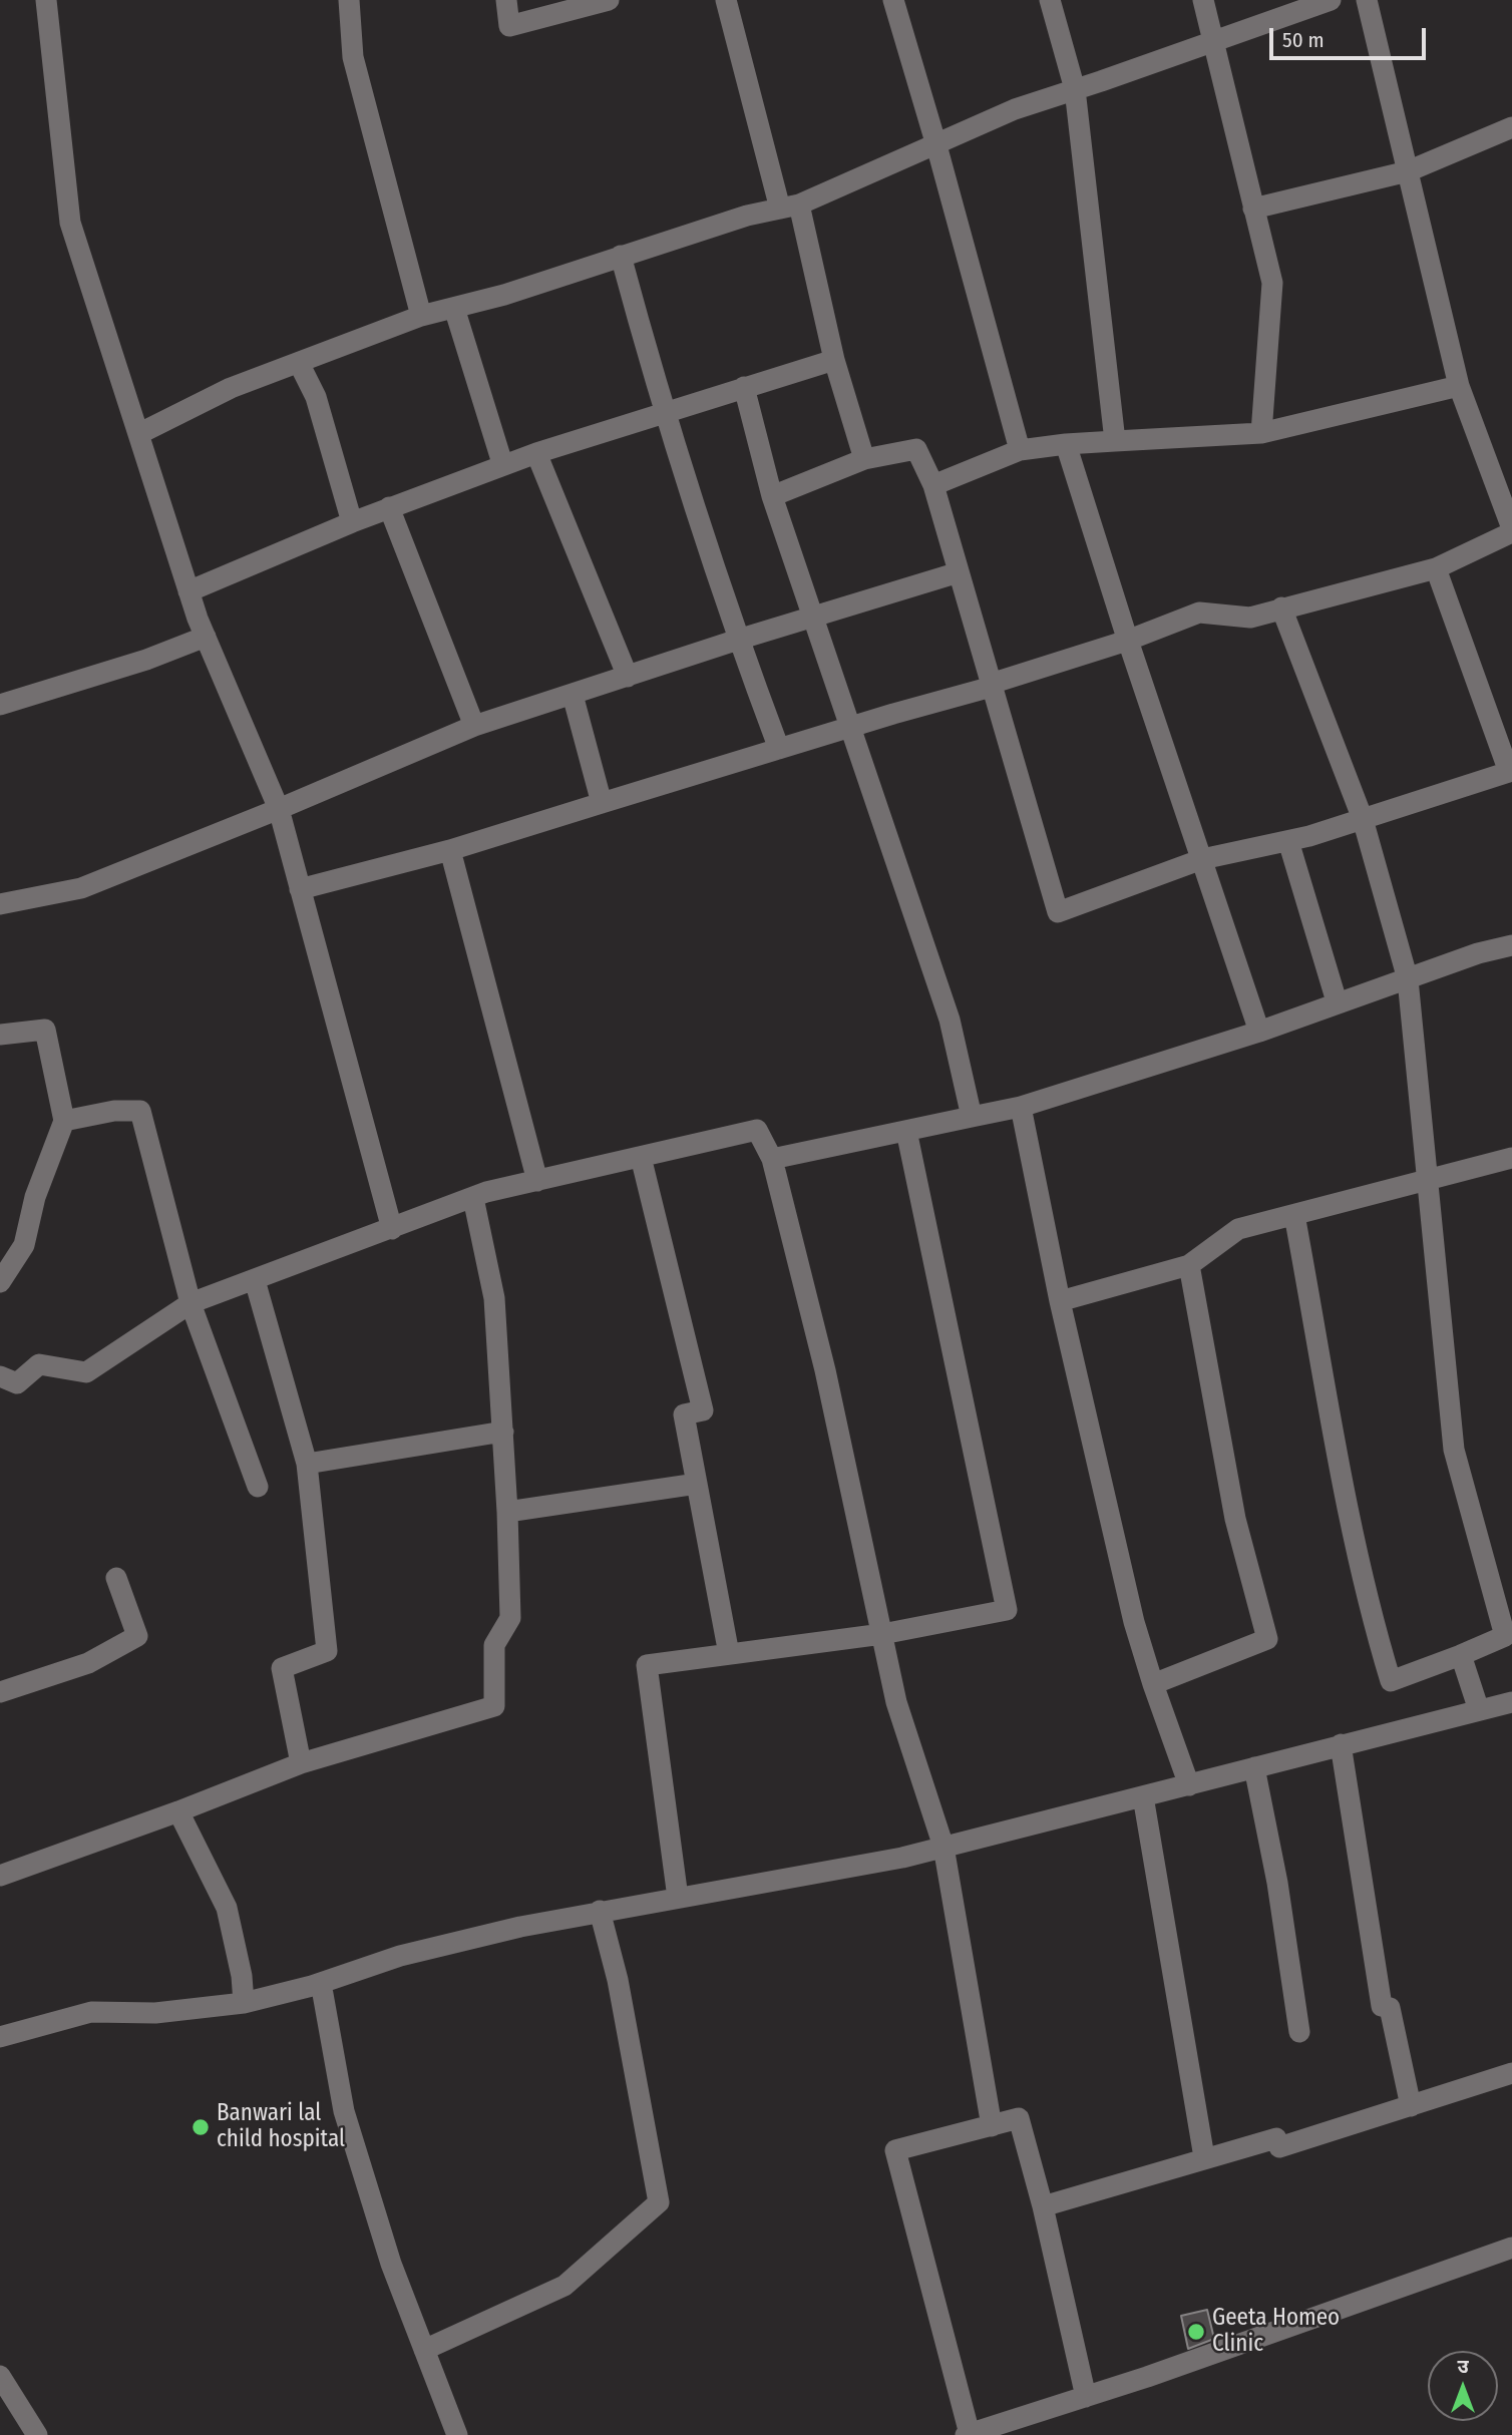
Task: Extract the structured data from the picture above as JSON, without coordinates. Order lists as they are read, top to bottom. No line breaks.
{"places":["Banwari lal child hospital","Geeta Homeo Clinic"],"scale_bar":"50 m","north":"top"}
